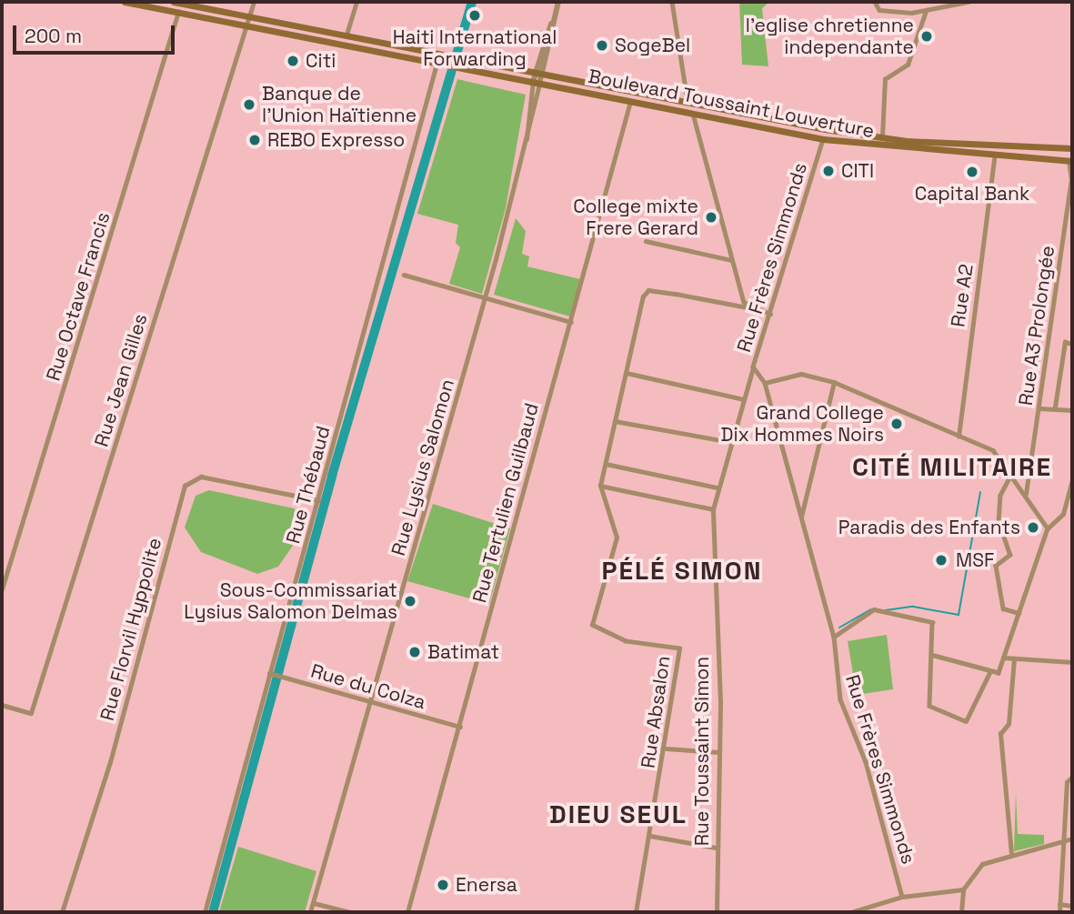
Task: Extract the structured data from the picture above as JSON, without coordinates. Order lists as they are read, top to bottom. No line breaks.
{"streets":{"main road":["Boulevard Toussaint Louverture"],"street":["Rue Frères Simmonds","Rue A2","Rue Octave Francis","Rue A3 Prolongée","Rue Jean Gilles","Rue Lysius Salomon","Rue Thébaud","Rue Tertulien Guilbaud","Rue Florvil Hyppolite","Rue du Colza","Rue Absalon","Rue Toussaint Simon"]},"crossings":[["Boulevard Toussaint Louverture","Rue Frères Simmonds"],["Boulevard Toussaint Louverture","Rue A2"],["Boulevard Toussaint Louverture","Rue Octave Francis"],["Boulevard Toussaint Louverture","Rue A3 Prolongée"],["Boulevard Toussaint Louverture","Rue Jean Gilles"],["Boulevard Toussaint Louverture","Rue Lysius Salomon"],["Boulevard Toussaint Louverture","Rue Thébaud"],["Boulevard Toussaint Louverture","Rue Tertulien Guilbaud"],["Rue Frères Simmonds","Rue Toussaint Simon"],["Rue Lysius Salomon","Rue du Colza"],["Rue Thébaud","Rue Florvil Hyppolite"],["Rue Thébaud","Rue du Colza"],["Rue Tertulien Guilbaud","Rue du Colza"]],"districts":["CITÉ MILITAIRE","PÉLÉ SIMON","DIEU SEUL"],"places":["Haiti International Forwarding","l'eglise chretienne independante","SogeBel","Citi","Banque de l’Union Haïtienne","REBO Expresso","CITI","Capital Bank","College mixte Frere Gerard","Grand College Dix Hommes Noirs","Paradis des Enfants","MSF","Sous-Commissariat Lysius Salomon Delmas","Batimat","Enersa"],"scale_bar":"200 m"}
